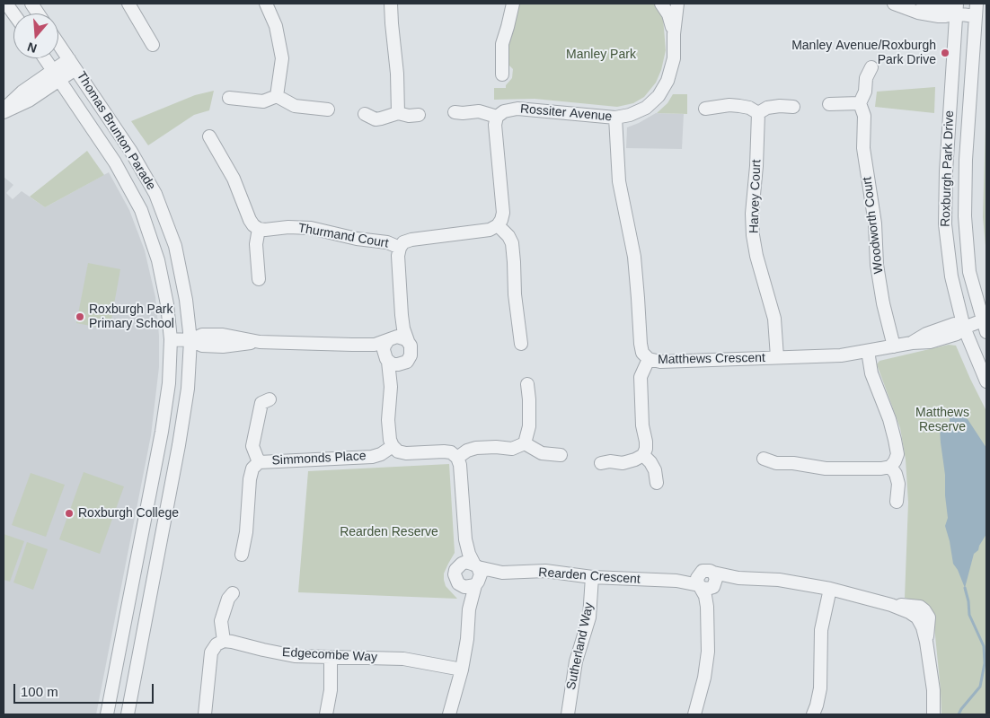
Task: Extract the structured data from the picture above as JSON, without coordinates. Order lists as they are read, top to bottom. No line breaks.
{"streets":{"street":["Rossiter Avenue","Thomas Brunton Parade","Roxburgh Park Drive","Harvey Court","Woodworth Court","Thurmand Court","Matthews Crescent","Simmonds Place","Rearden Crescent","Sutherland Way","Edgecombe Way"]},"crossings":[["Rossiter Avenue","Matthews Crescent"],["Roxburgh Park Drive","Matthews Crescent"],["Harvey Court","Matthews Crescent"],["Woodworth Court","Matthews Crescent"],["Rearden Crescent","Sutherland Way"]],"parks":["Manley Park","Matthews Reserve","Rearden Reserve"],"places":["Manley Avenue/Roxburgh Park Drive","Roxburgh Park Primary School","Roxburgh College"],"scale_bar":"100 m","north":"bottom"}
